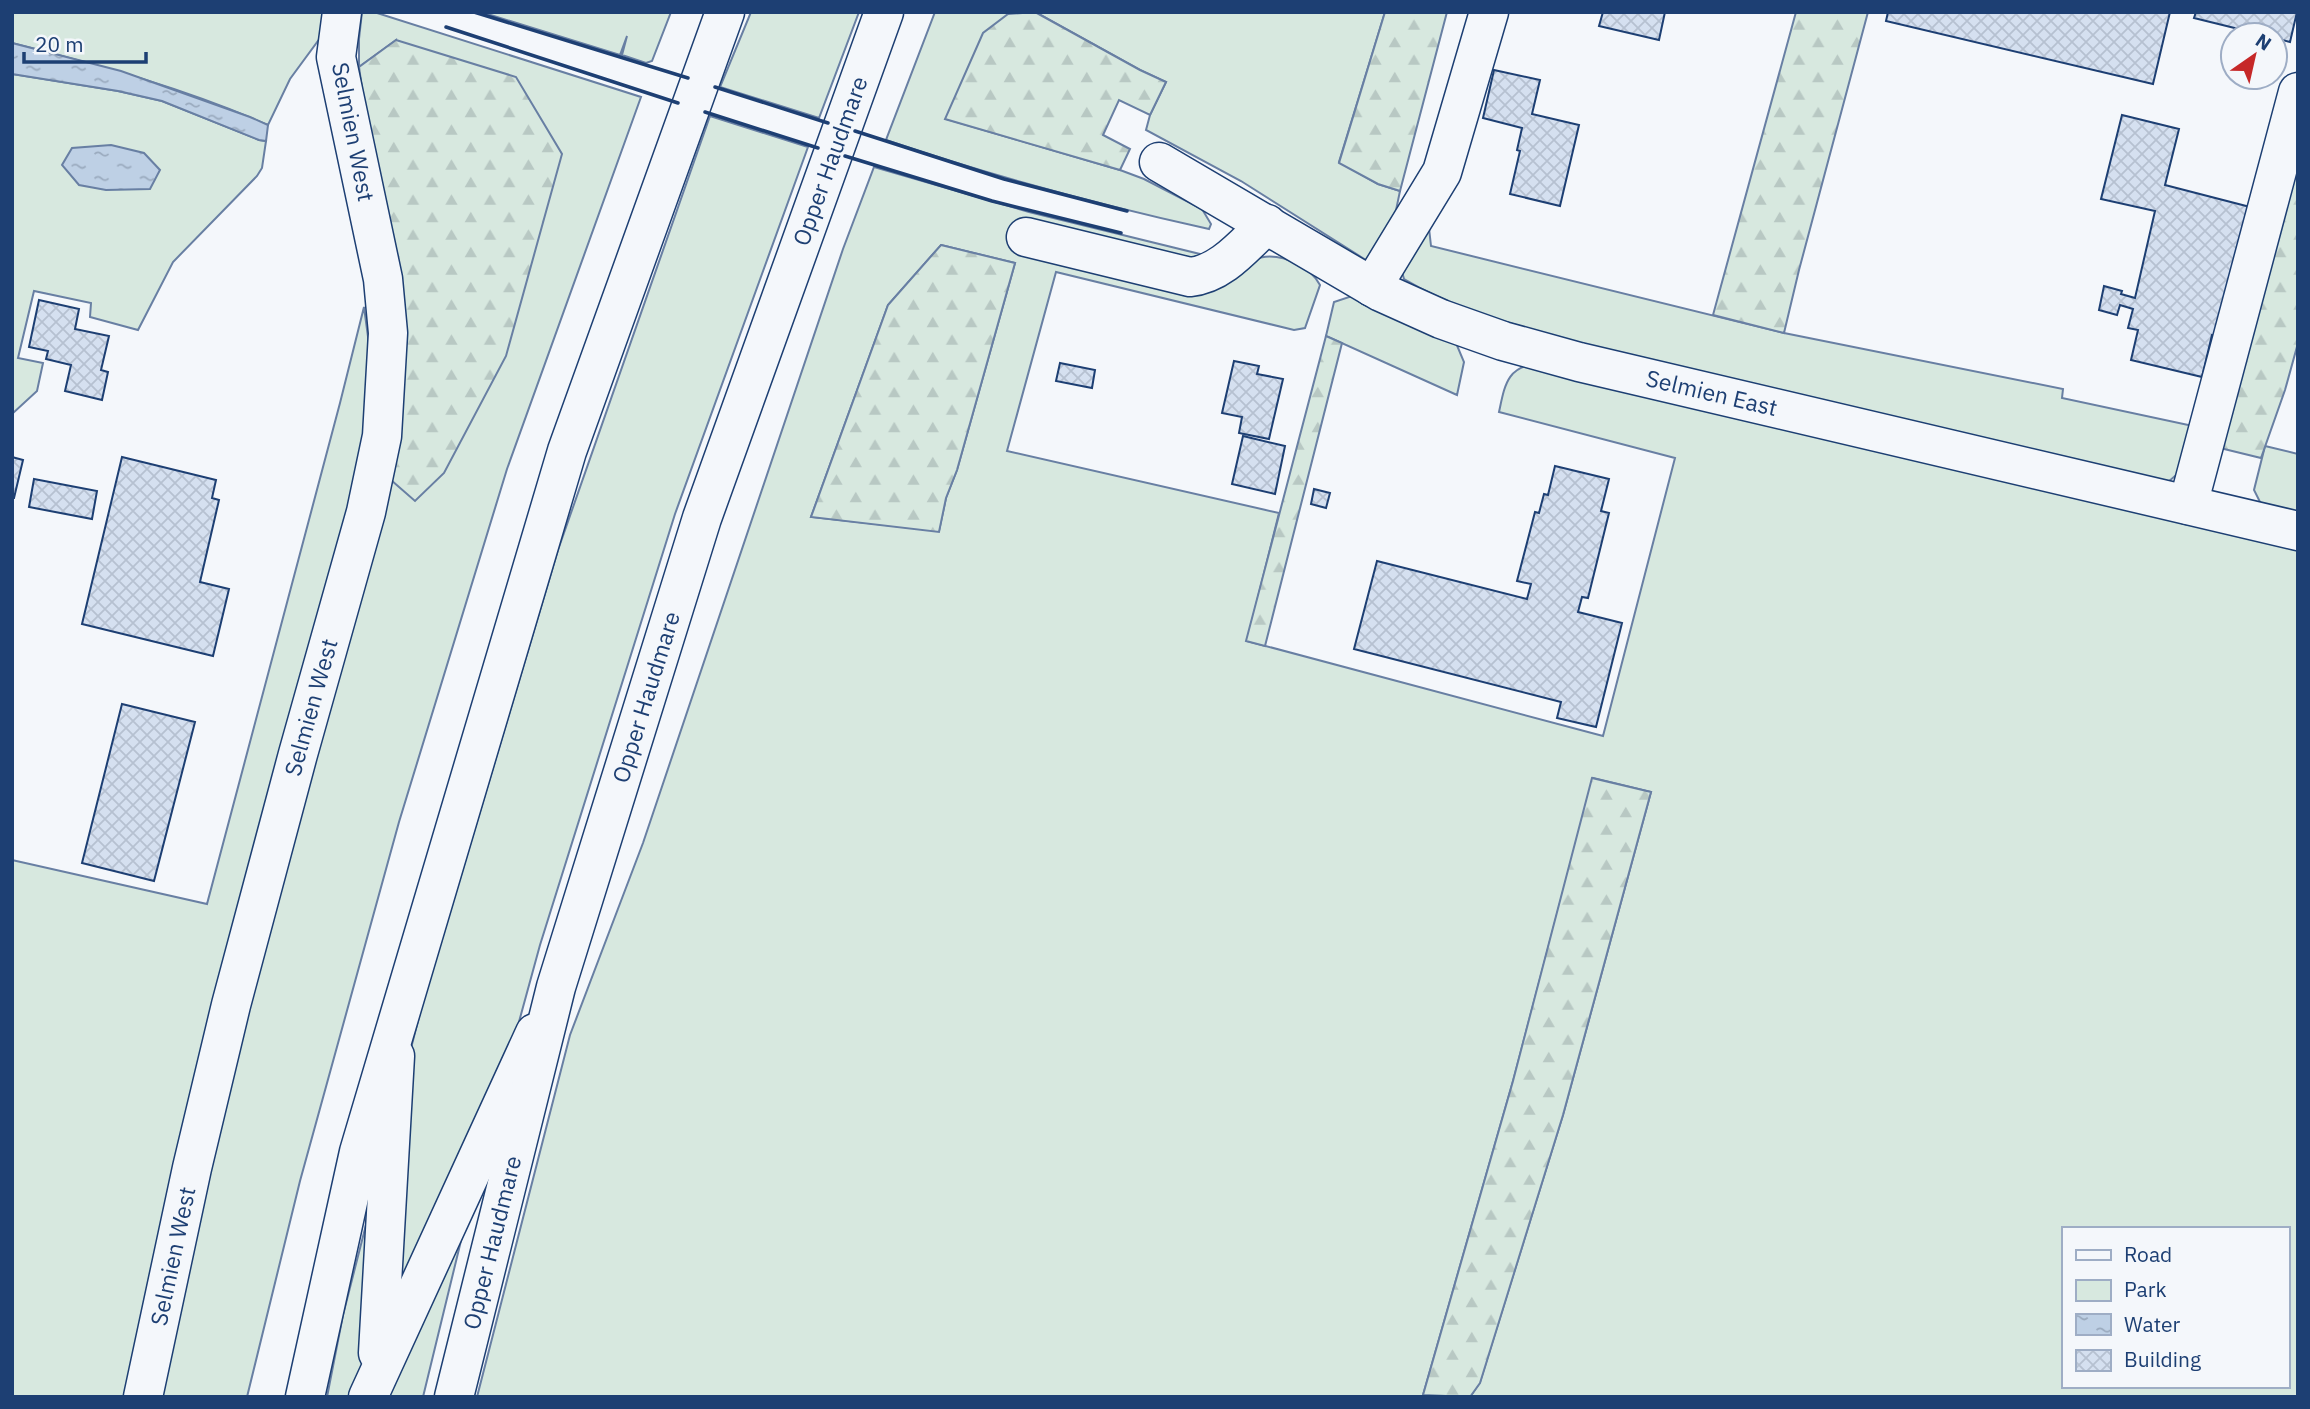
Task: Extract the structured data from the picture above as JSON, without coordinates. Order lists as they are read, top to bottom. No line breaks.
{"streets":{"main road":["Selmien West","Opper Haudmare","Selmien East"]},"legend":["Road","Park","Water","Building"],"scale_bar":"20 m","north":"top right"}
